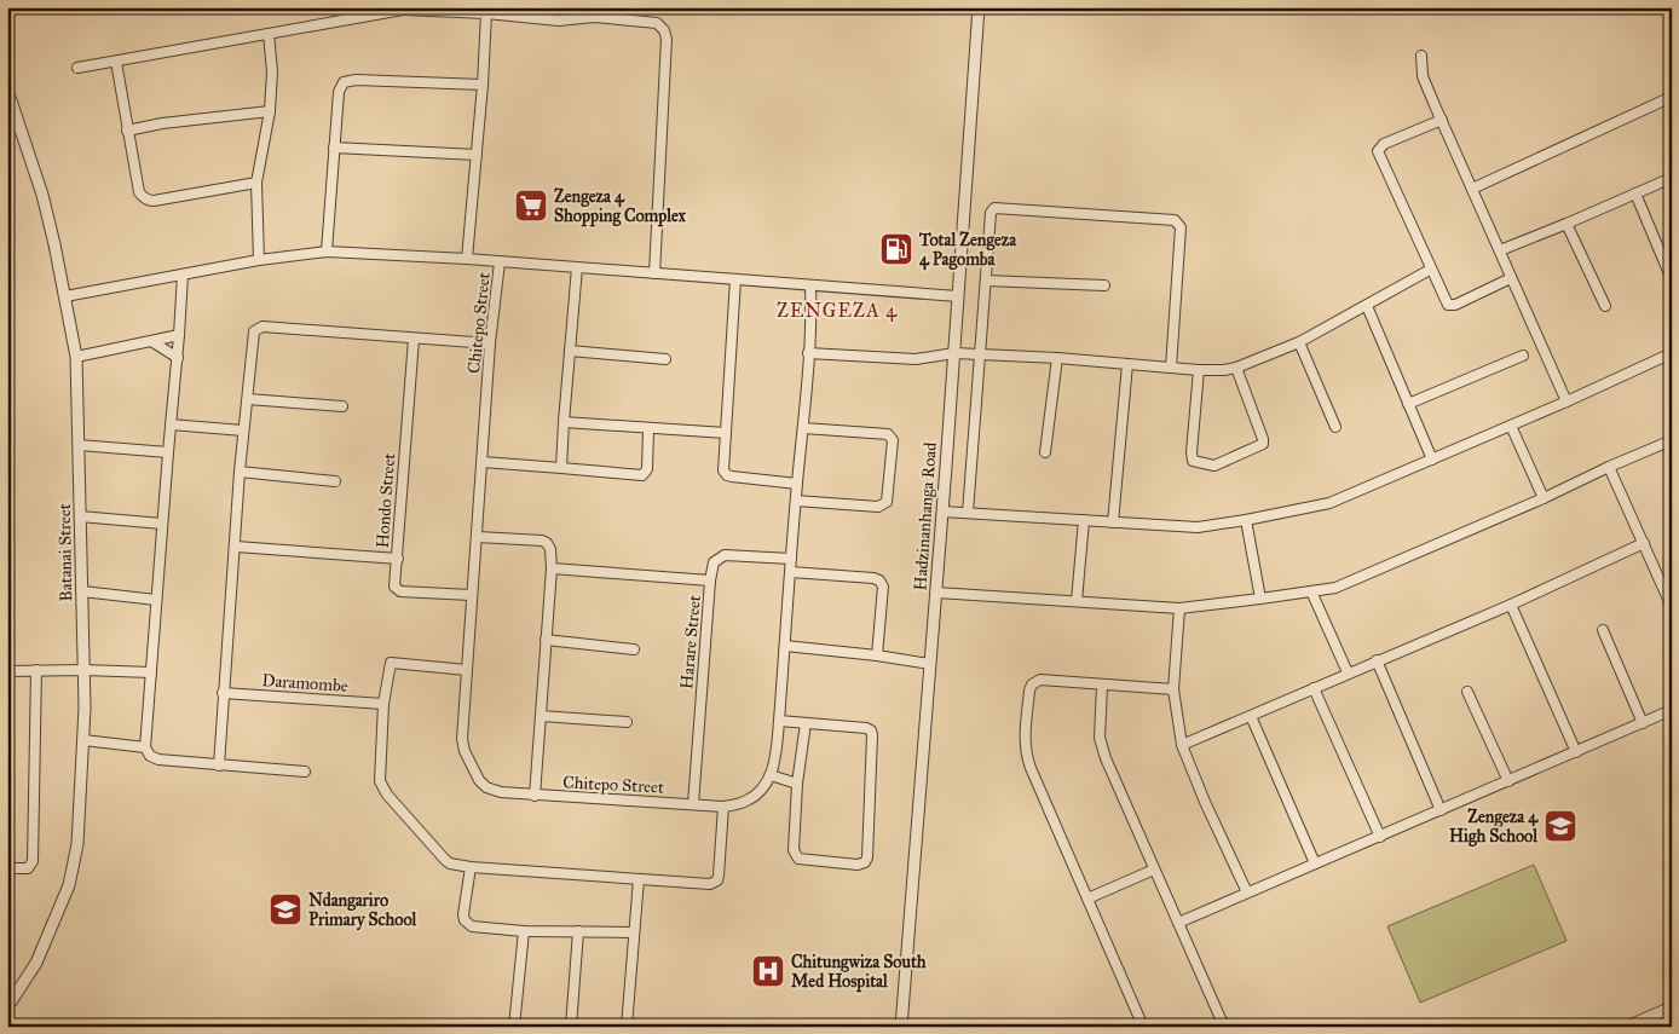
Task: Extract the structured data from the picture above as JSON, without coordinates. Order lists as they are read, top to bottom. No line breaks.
{"streets":{"street":["Chitepo Street","Hondo Street","Hadzinanhanga Road","Batanai Street","Harare Street","Daramombe"]},"crossings":[["Chitepo Street","Hondo Street"],["Chitepo Street","Harare Street"]],"districts":["ZENGEZA 4"],"places":{"supermarket":["Zengeza 4 Shopping Complex"],"fuel station":["Total Zengeza 4 Pagomba"],"school or university":["Zengeza 4 High School","Ndangariro Primary School"],"hospital":["Chitungwiza South Med Hospital"]}}
